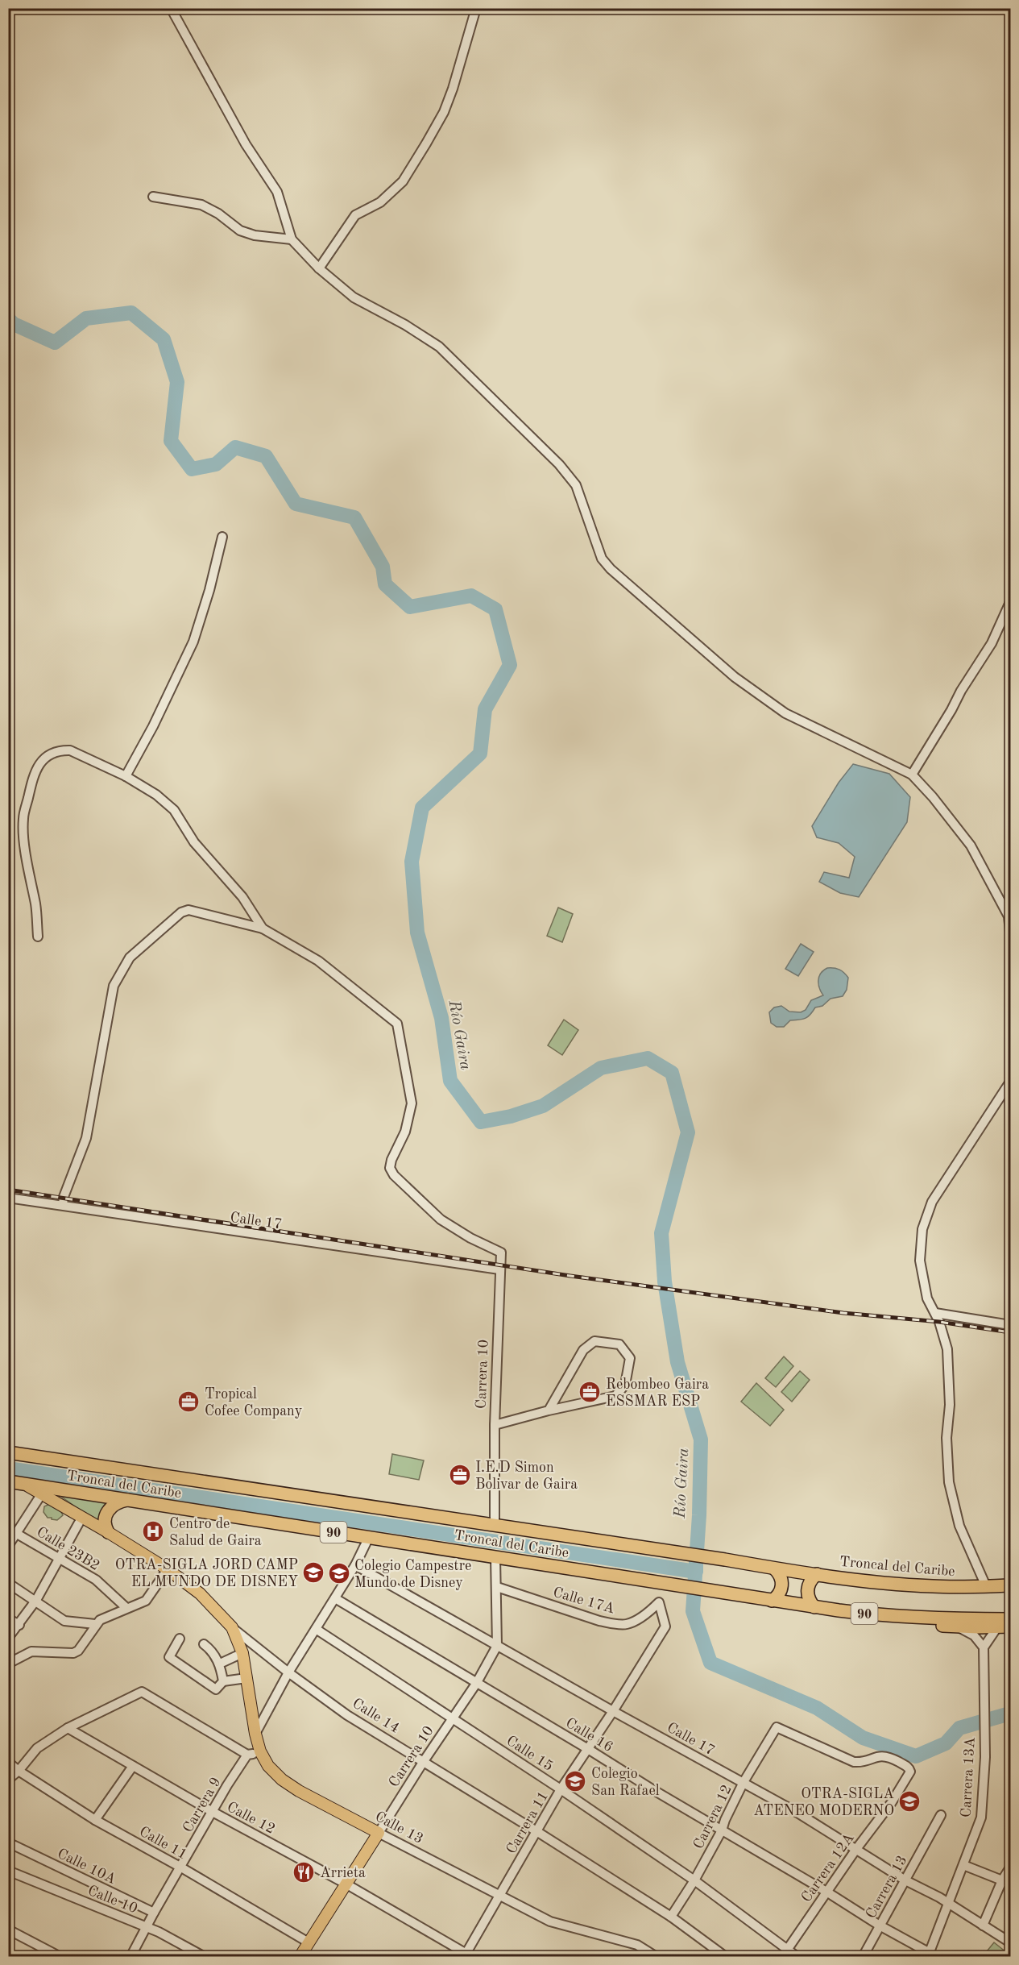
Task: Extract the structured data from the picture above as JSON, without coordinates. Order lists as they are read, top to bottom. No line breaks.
{"streets":{"highway":["Troncal del Caribe","90"],"main road":["Carrera 10","Calle 14","Calle 13"],"street":["Calle 17","Calle 23B2","Calle 17A","Calle 16","Calle 15","Carrera 13A","Carrera 9","Carrera 12","Calle 12","Carrera 11","Calle 11","Calle 10A","Carrera 12A","Carrera 13","Calle 10"]},"crossings":[["Calle 17","Carrera 10"],["Calle 17","Carrera 13A"],["Calle 17","Carrera 12"],["Calle 17","Carrera 11"],["Calle 17","Carrera 12A"],["Calle 17","Carrera 13"],["Carrera 10","Troncal del Caribe"],["Carrera 10","Calle 17A"],["Carrera 10","Calle 14"],["Carrera 10","Calle 16"],["Carrera 10","Calle 15"],["Carrera 10","Calle 12"],["Carrera 10","Calle 13"],["Carrera 10","Calle 11"],["Troncal del Caribe","Calle 14"],["Calle 17A","Carrera 11"],["Calle 14","Carrera 12"],["Calle 14","Carrera 11"],["Calle 14","Calle 13"],["Calle 16","Carrera 13A"],["Calle 16","Carrera 12"],["Calle 16","Carrera 11"],["Calle 16","Carrera 12A"],["Calle 16","Carrera 13"],["Calle 15","Carrera 12"],["Calle 15","Carrera 11"],["Calle 15","Carrera 12A"],["Carrera 9","Calle 12"],["Carrera 9","Calle 11"],["Carrera 9","Calle 10A"],["Carrera 9","Calle 10"],["Carrera 12","Carrera 12A"],["Calle 12","Carrera 11"],["Carrera 11","Calle 13"]],"water":["Río Gaira"],"places":{"office":["Rebombeo Gaira ESSMAR ESP","Tropical Cofee Company","I.E.D Simon Bolivar de Gaira"],"hospital":["Centro de Salud de Gaira"],"school or university":["OTRA-SIGLA JORD CAMP EL MUNDO DE DISNEY","Colegio Campestre Mundo de Disney","Colegio San Rafael","OTRA-SIGLA ATENEO MODERNO"],"restaurant":["Arrieta"]}}
